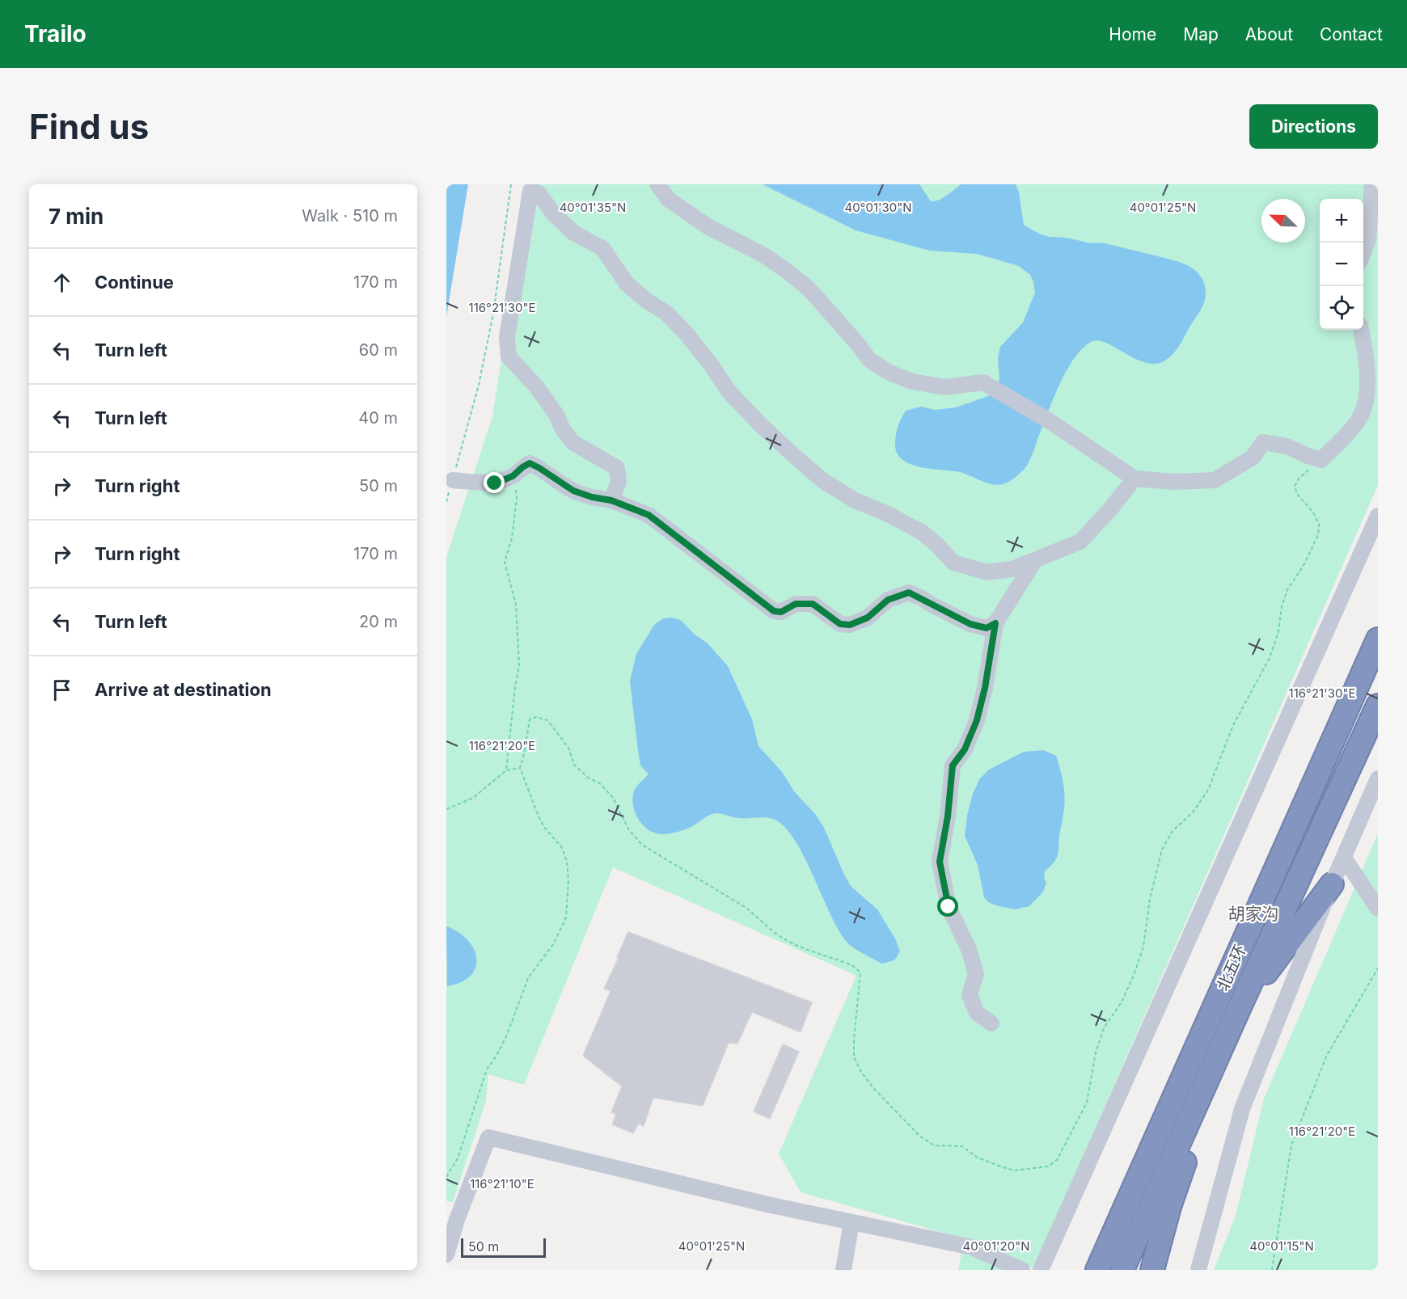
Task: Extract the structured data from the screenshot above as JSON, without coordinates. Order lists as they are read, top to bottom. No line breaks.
{"streets":{"highway":["北五环"]},"districts":["胡家沟"],"scale_bar":"50 m","north":"top left","page":{"header":"Trailo","nav":["Home","Map","About","Contact"],"buttons":"Directions","title":"Find us","heading":["7 min","Walk · 510 m"],"map_buttons":["+","−"],"list":[["Continue","170 m"],["Turn left","60 m"],["Turn left","40 m"],["Turn right","50 m"],["Turn right","170 m"],["Turn left","20 m"],"Arrive at destination"],"scale":"50 m"},"coordinates":["40°01'35\"N","40°01'30\"N","40°01'25\"N","116°21'30\"E","116°21'20\"E","116°21'10\"E","40°01'20\"N","40°01'15\"N"]}
